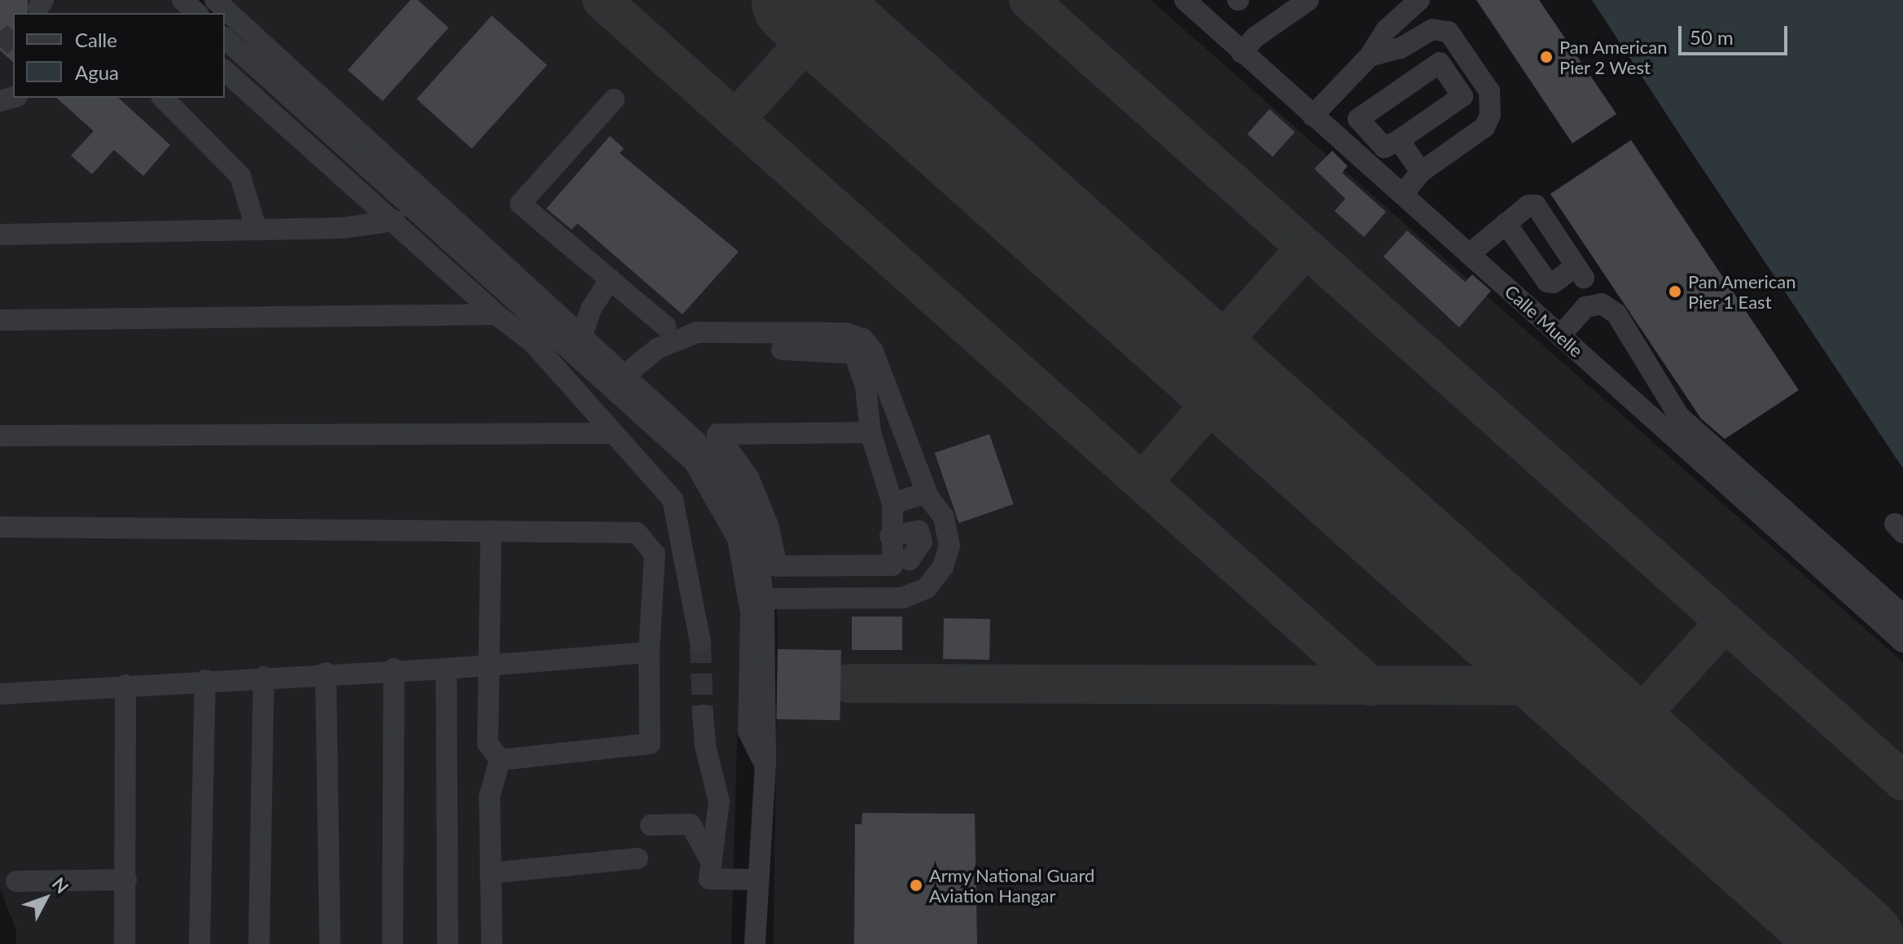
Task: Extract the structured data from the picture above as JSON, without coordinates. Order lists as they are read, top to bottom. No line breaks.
{"streets":{"street":["Calle Muelle"]},"places":["Pan American Pier 2 West","Pan American Pier 1 East","Army National Guard Aviation Hangar"],"legend":["Calle","Agua"],"scale_bar":"50 m","north":"top right"}
